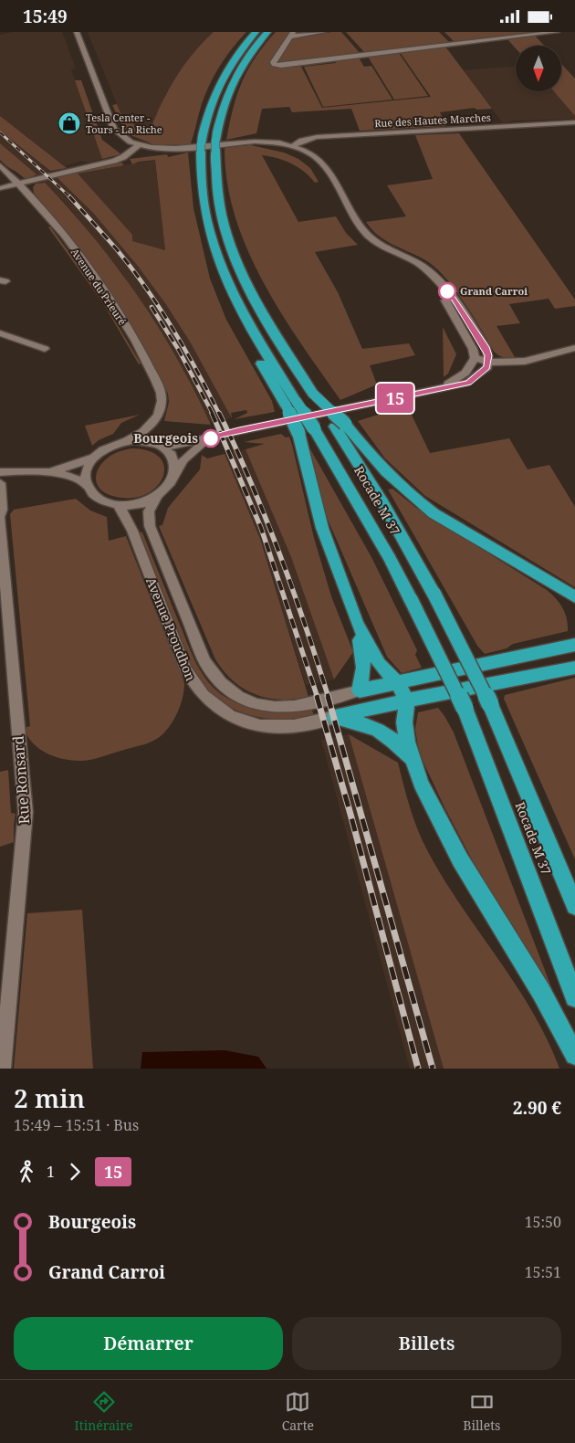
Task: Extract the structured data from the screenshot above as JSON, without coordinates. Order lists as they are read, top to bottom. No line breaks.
{"streets":{"highway":["Rocade M 37"],"street":["Rue des Hautes Marches","Avenue du Prieuré","Avenue Proudhon","Rue Ronsard"]},"places":{"shop":["Tesla Center - Tours - La Riche"],"other":["Grand Carroi","Bourgeois"]},"lines":["bus line 15"],"north":"bottom","page":{"status":"15:49","on_map":"15","heading":["2 min","15:49 – 15:51 · Bus","2.90 €"],"legs":["1","15"],"list":[{"name":"Bourgeois","value":"15:50"},{"name":"Grand Carroi","value":"15:51"}],"buttons":["Démarrer","Billets"],"tabs":["Itinéraire","Carte","Billets"]}}
